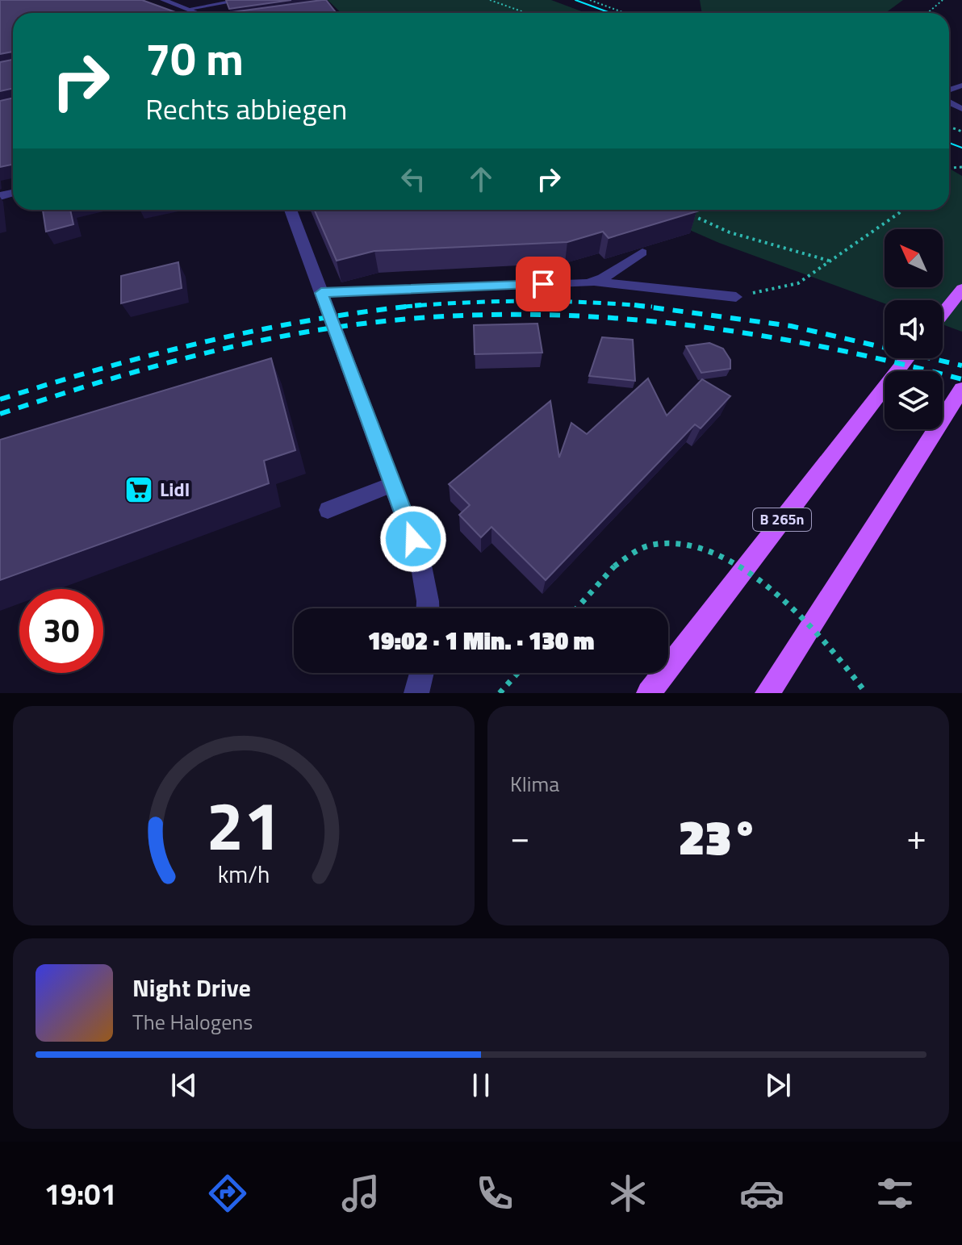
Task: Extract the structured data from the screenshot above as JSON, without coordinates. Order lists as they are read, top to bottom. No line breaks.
{"streets":{"main road":["B 265n"]},"places":{"supermarket":["Lidl"]},"north":"top left","page":{"turn":["70 m","Rechts abbiegen"],"limit":"30","trip":"19:02 · 1 Min. · 130 m","tile":"Klima","heat":["−","23°","+"],"song":["Night Drive","The Halogens"],"tabs":"19:01","gauge":["21","km/h"]}}
